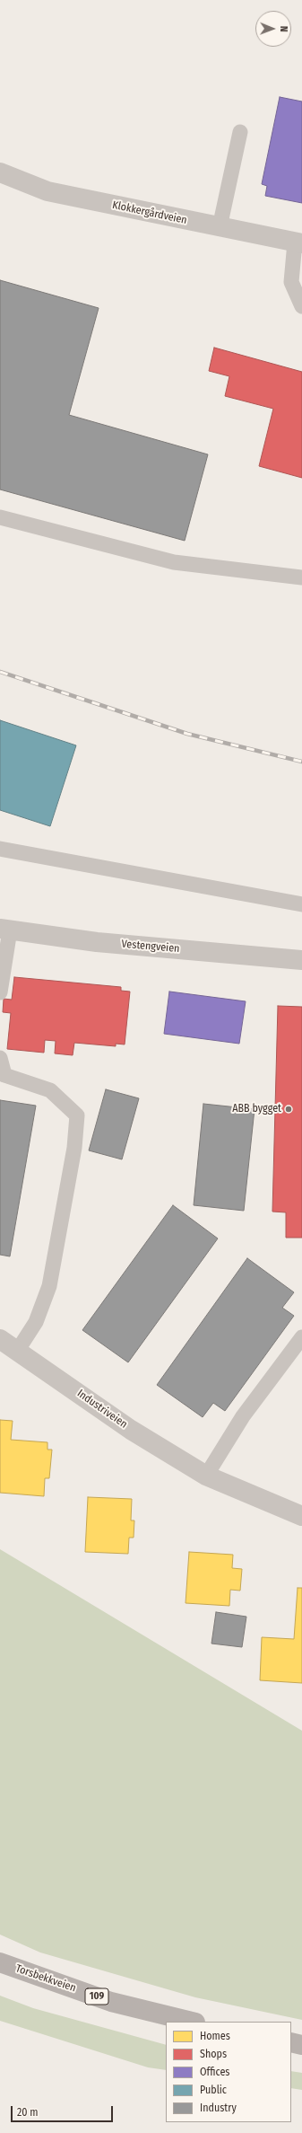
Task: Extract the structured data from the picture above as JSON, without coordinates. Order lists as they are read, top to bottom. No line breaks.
{"streets":{"main road":["Torsbekkveien","109"],"street":["Klokkergårdveien","Vestengveien","Industriveien"]},"places":["ABB bygget"],"legend":["Homes","Shops","Offices","Public","Industry"],"scale_bar":"20 m","north":"right"}
